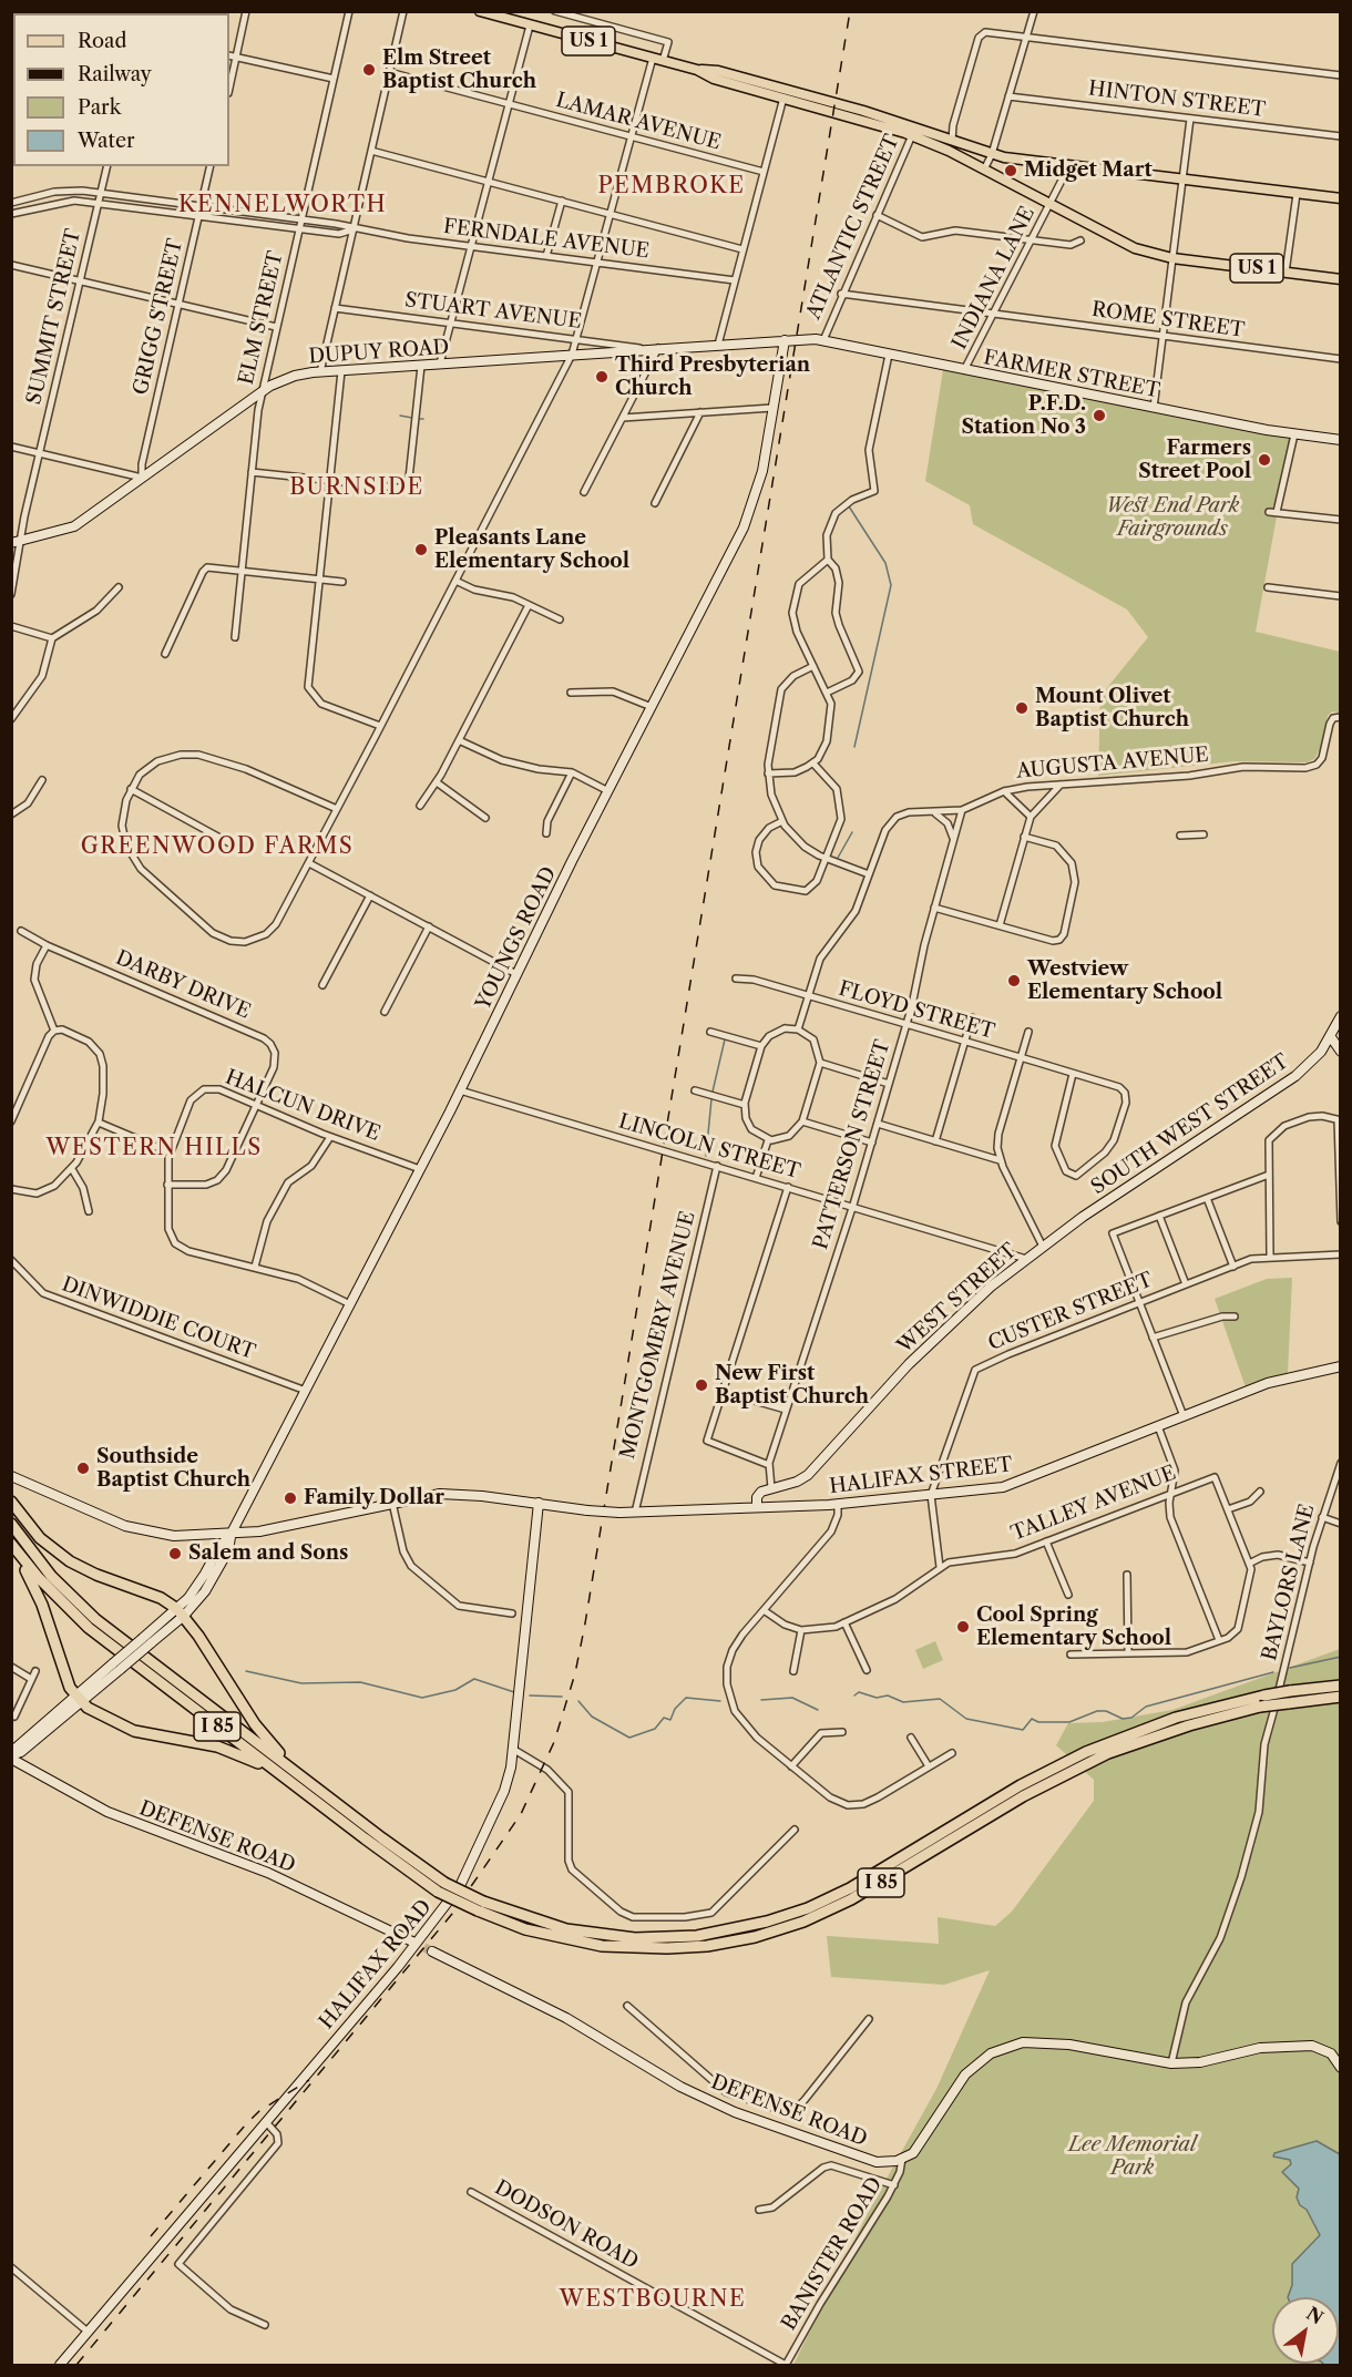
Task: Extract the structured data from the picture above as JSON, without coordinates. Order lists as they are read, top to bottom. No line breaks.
{"streets":{"highway":["I 85"],"main road":["US 1"],"street":["HINTON STREET","LAMAR AVENUE","ATLANTIC STREET","FERNDALE AVENUE","INDIANA LANE","STUART AVENUE","SUMMIT STREET","GRIGG STREET","ELM STREET","ROME STREET","DUPUY ROAD","FARMER STREET","AUGUSTA AVENUE","YOUNGS ROAD","DARBY DRIVE","FLOYD STREET","HALCUN DRIVE","SOUTH WEST STREET","PATTERSON STREET","LINCOLN STREET","WEST STREET","CUSTER STREET","DINWIDDIE COURT","MONTGOMERY AVENUE","HALIFAX STREET","TALLEY AVENUE","BAYLORS LANE","DEFENSE ROAD","HALIFAX ROAD","DODSON ROAD","BANISTER ROAD"]},"crossings":[["US 1","ATLANTIC STREET"],["US 1","INDIANA LANE"],["ATLANTIC STREET","FARMER STREET"],["FERNDALE AVENUE","SUMMIT STREET"],["FERNDALE AVENUE","GRIGG STREET"],["FERNDALE AVENUE","ELM STREET"],["INDIANA LANE","ROME STREET"],["INDIANA LANE","FARMER STREET"],["STUART AVENUE","DUPUY ROAD"],["SUMMIT STREET","DUPUY ROAD"],["GRIGG STREET","DUPUY ROAD"],["ELM STREET","DUPUY ROAD"],["DUPUY ROAD","FARMER STREET"],["DUPUY ROAD","YOUNGS ROAD"],["AUGUSTA AVENUE","FLOYD STREET"],["AUGUSTA AVENUE","PATTERSON STREET"],["YOUNGS ROAD","HALCUN DRIVE"],["YOUNGS ROAD","LINCOLN STREET"],["YOUNGS ROAD","DINWIDDIE COURT"],["YOUNGS ROAD","HALIFAX STREET"],["YOUNGS ROAD","DEFENSE ROAD"],["DARBY DRIVE","HALCUN DRIVE"],["FLOYD STREET","PATTERSON STREET"],["SOUTH WEST STREET","WEST STREET"],["PATTERSON STREET","LINCOLN STREET"],["PATTERSON STREET","WEST STREET"],["LINCOLN STREET","WEST STREET"],["LINCOLN STREET","MONTGOMERY AVENUE"],["CUSTER STREET","HALIFAX STREET"],["CUSTER STREET","TALLEY AVENUE"],["MONTGOMERY AVENUE","HALIFAX STREET"],["HALIFAX STREET","HALIFAX ROAD"],["DEFENSE ROAD","BANISTER ROAD"],["DODSON ROAD","BANISTER ROAD"]],"districts":["PEMBROKE","KENNELWORTH","BURNSIDE","GREENWOOD FARMS","WESTERN HILLS","WESTBOURNE"],"parks":["West End Park Fairgrounds","Lee Memorial Park"],"places":["Elm Street Baptist Church","Midget Mart","Third Presbyterian Church","P.F.D. Station No 3","Farmers Street Pool","Pleasants Lane Elementary School","Mount Olivet Baptist Church","Westview Elementary School","New First Baptist Church","Southside Baptist Church","Family Dollar","Salem and Sons","Cool Spring Elementary School"],"legend":["Road","Railway","Park","Water"],"north":"top right"}
